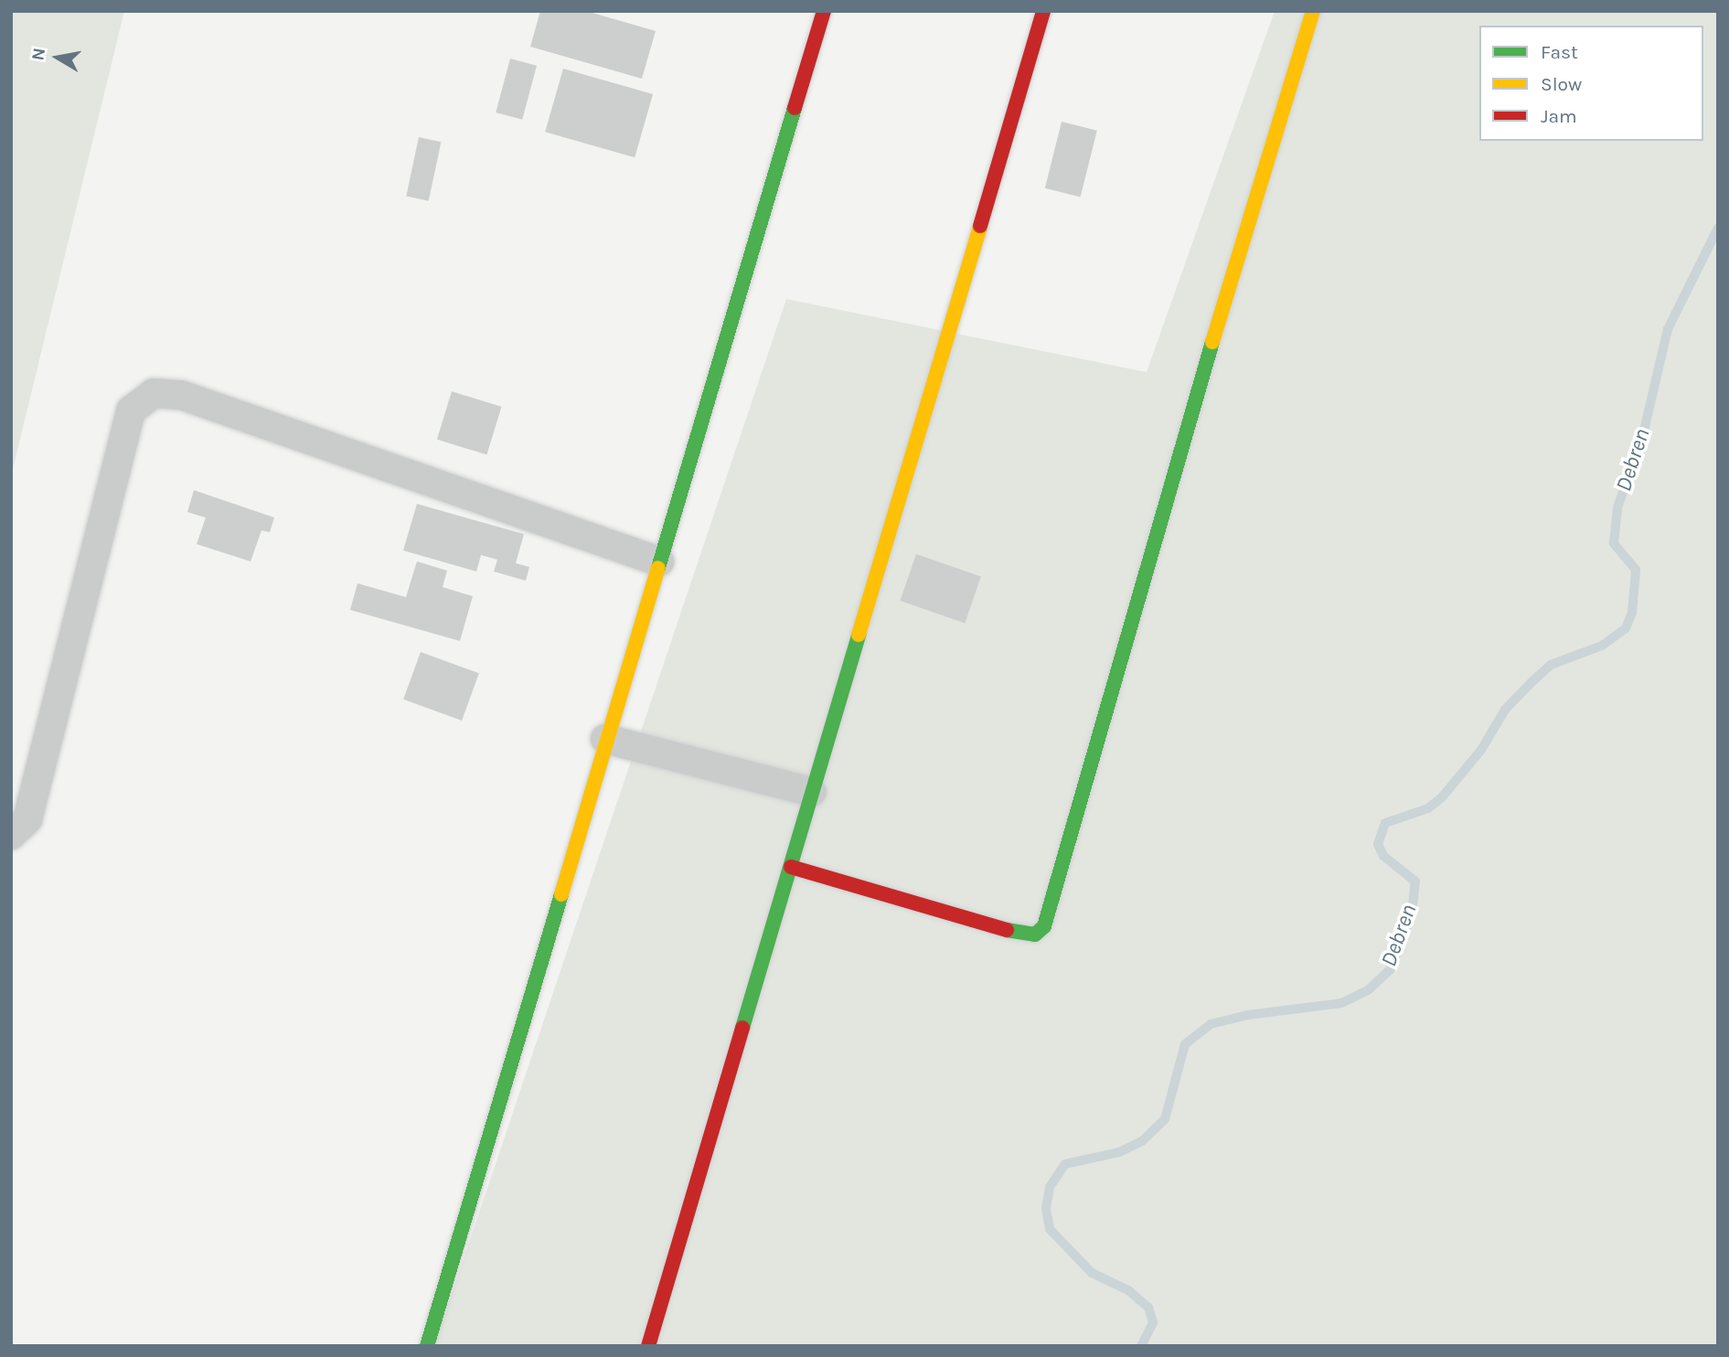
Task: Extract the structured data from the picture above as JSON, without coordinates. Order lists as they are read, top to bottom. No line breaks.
{"water":["Debren"],"legend":["Fast","Slow","Jam"],"north":"left"}
